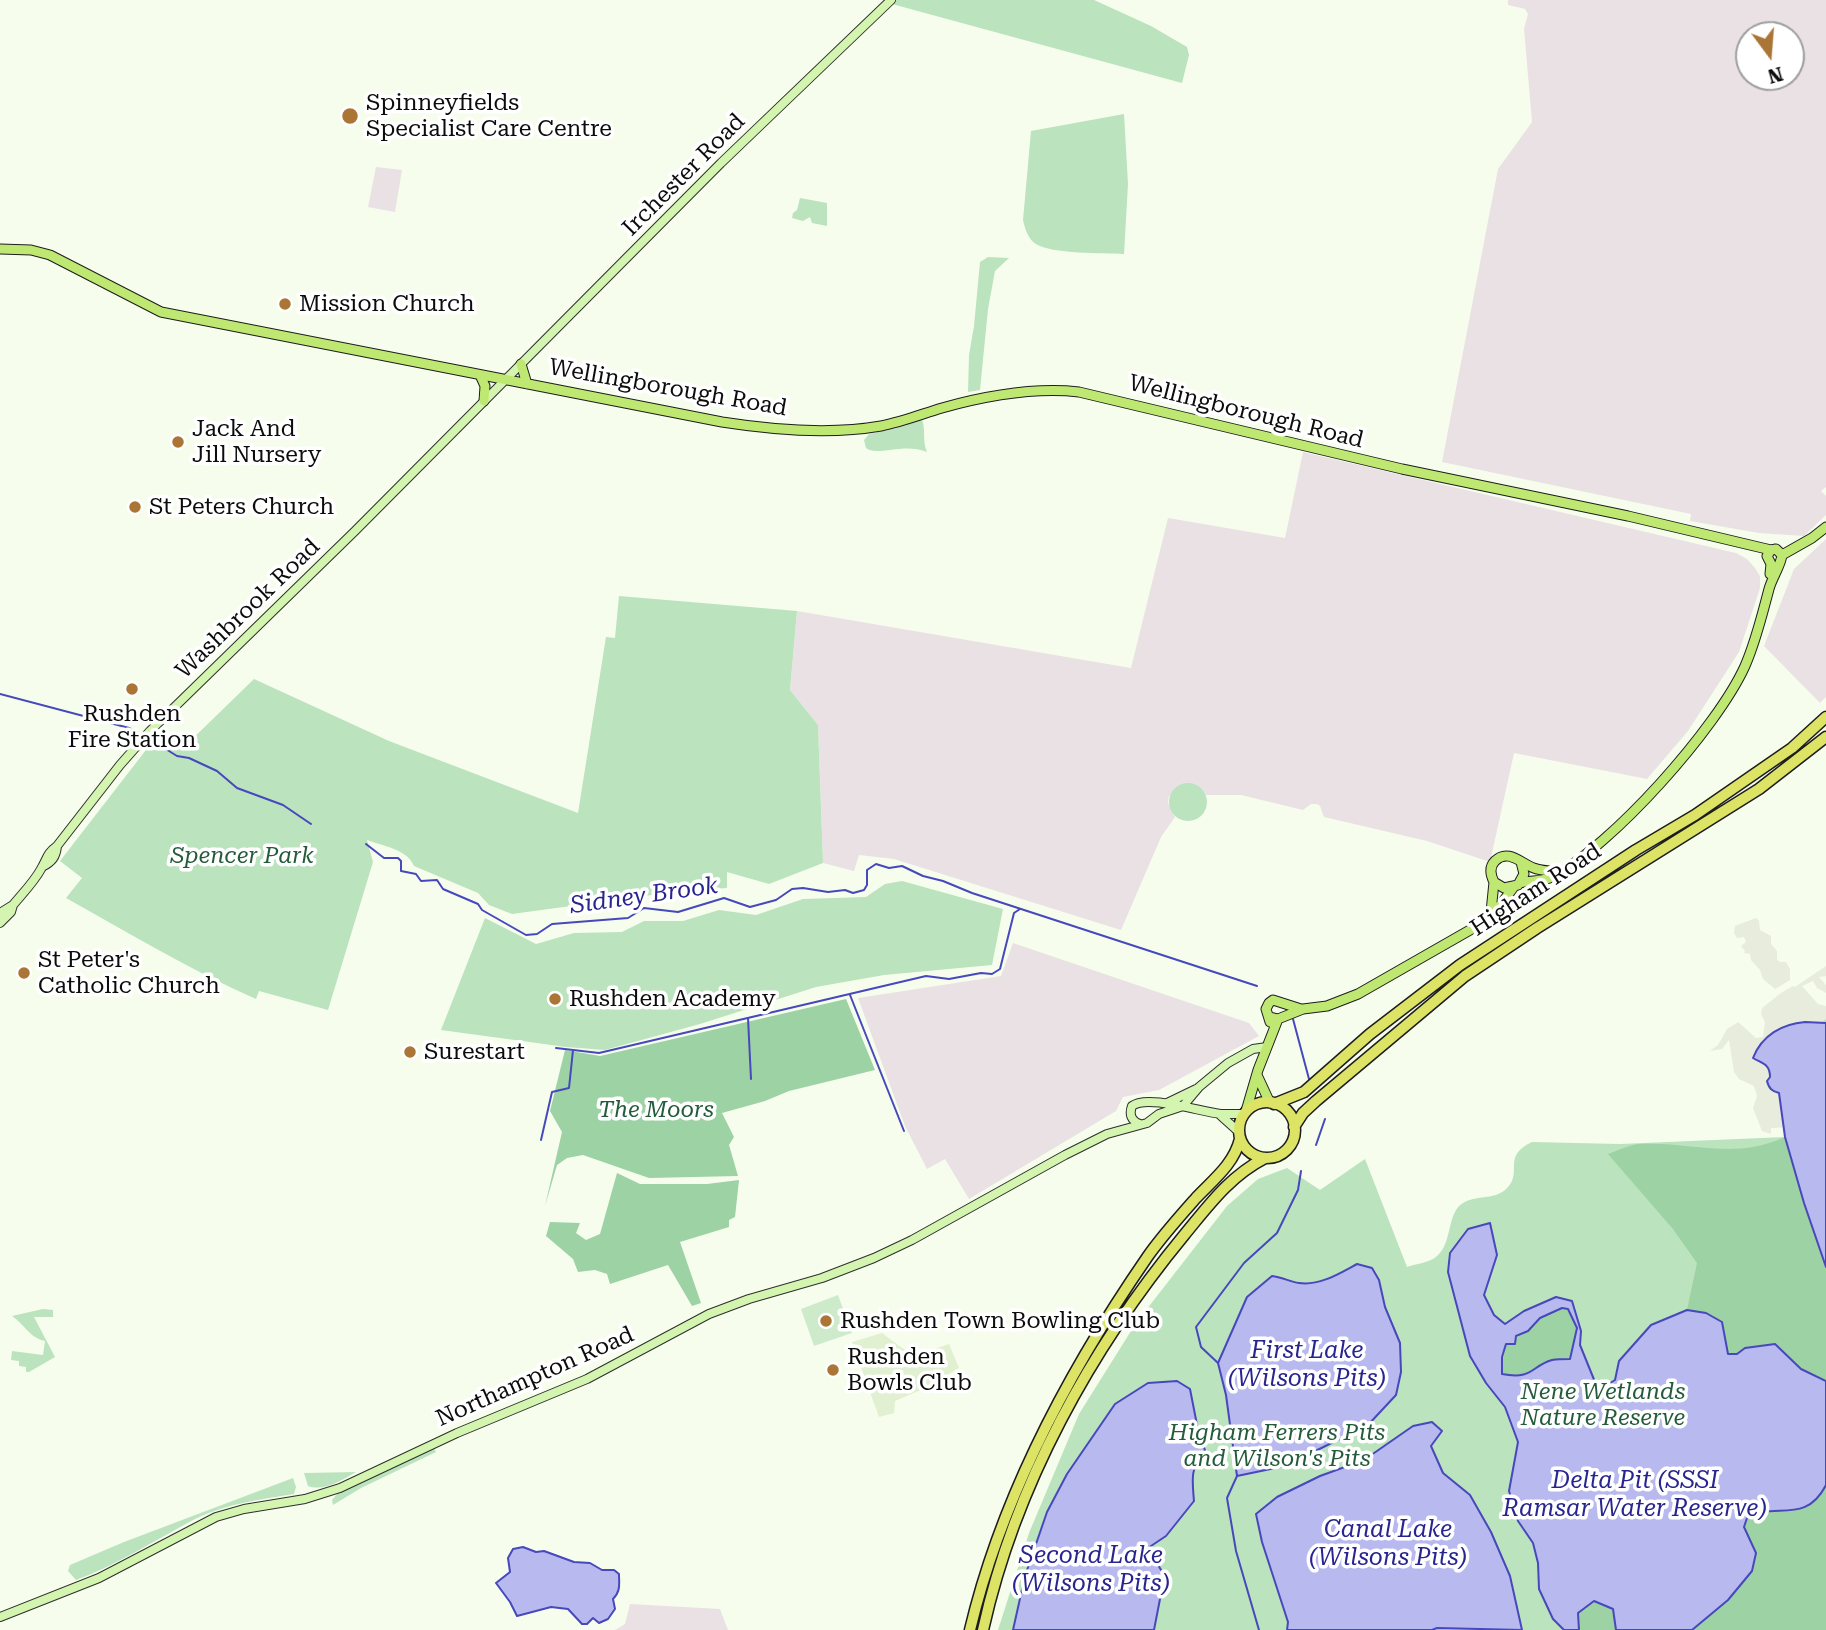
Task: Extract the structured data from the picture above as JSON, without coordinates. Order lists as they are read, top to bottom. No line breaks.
{"streets":{"highway":["Higham Road"],"main road":["Irchester Road","Wellingborough Road","Washbrook Road","Northampton Road"]},"crossings":[["Irchester Road","Wellingborough Road"],["Irchester Road","Washbrook Road"],["Wellingborough Road","Washbrook Road"]],"water":["Sidney Brook","First Lake (Wilsons Pits)","Delta Pit (SSSI Ramsar Water Reserve)","Canal Lake (Wilsons Pits)","Second Lake (Wilsons Pits)"],"parks":["Spencer Park","The Moors","Nene Wetlands Nature Reserve","Higham Ferrers Pits and Wilson's Pits"],"places":["Spinneyfields Specialist Care Centre","Mission Church","Jack And Jill Nursery","St Peters Church","Rushden Fire Station","St Peter's Catholic Church","Rushden Academy","Surestart","Rushden Town Bowling Club","Rushden Bowls Club"],"north":"bottom"}
